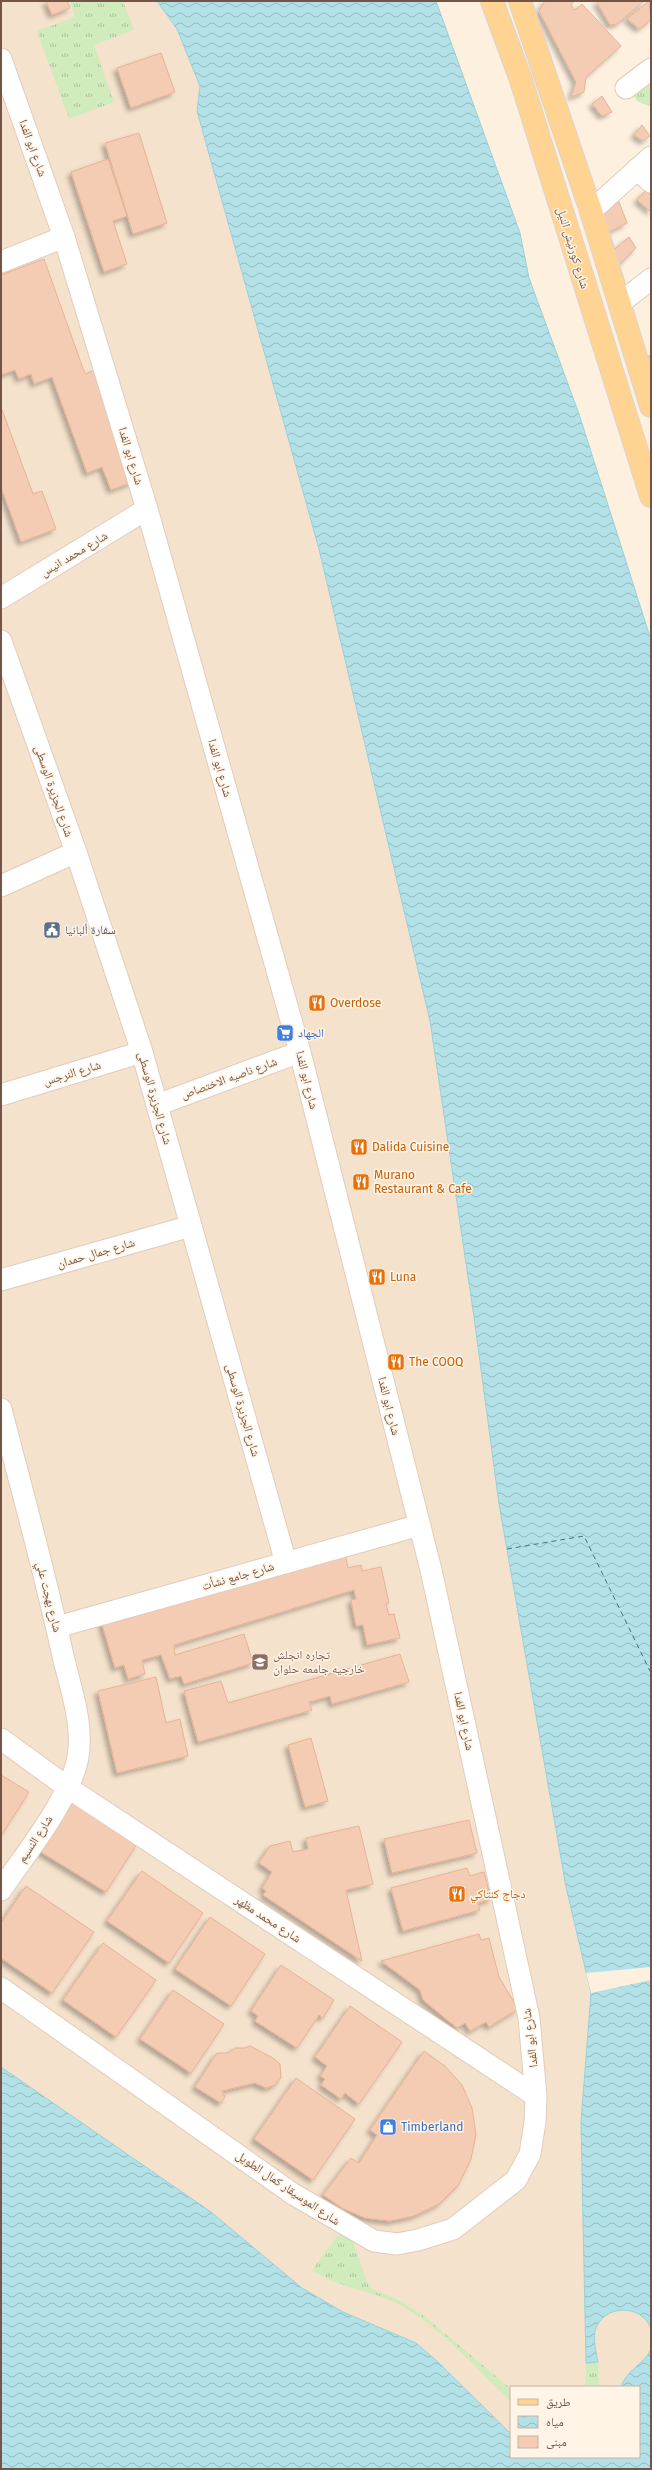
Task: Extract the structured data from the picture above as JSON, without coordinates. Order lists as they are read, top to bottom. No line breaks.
{"streets":{"main road":["شارع كورنيش النيل"],"street":["شارع ابو الفدا","شارع محمد انيس","شارع الجزيرة الوسطى","شارع النرجس","شارع ناصيه الاختصاص","شارع جمال حمدان","شارع جامع نشأت","شارع بهجت علي","شارع النسيم","شارع محمد مظهر","شارع الموسيقار كمال الطويل"]},"crossings":[["شارع ابو الفدا","شارع محمد انيس"],["شارع ابو الفدا","شارع ناصيه الاختصاص"],["شارع ابو الفدا","شارع جامع نشأت"],["شارع ابو الفدا","شارع محمد مظهر"],["شارع ابو الفدا","شارع الموسيقار كمال الطويل"],["شارع الجزيرة الوسطى","شارع النرجس"],["شارع الجزيرة الوسطى","شارع ناصيه الاختصاص"],["شارع الجزيرة الوسطى","شارع جمال حمدان"],["شارع الجزيرة الوسطى","شارع جامع نشأت"],["شارع جامع نشأت","شارع بهجت علي"],["شارع بهجت علي","شارع النسيم"],["شارع بهجت علي","شارع محمد مظهر"],["شارع النسيم","شارع محمد مظهر"],["شارع محمد مظهر","شارع الموسيقار كمال الطويل"]],"places":{"public building":["سفارة ألبانيا"],"restaurant":["Overdose","Dalida Cuisine","Murano Restaurant & Cafe","Luna","The COOQ","دجاج كنتاكي"],"supermarket":["الجهاد"],"school or university":["تجاره انجلش خارجيه جامعه حلوان"],"shop":["Timberland"]},"legend":["طريق","مياه","مبنى"]}
